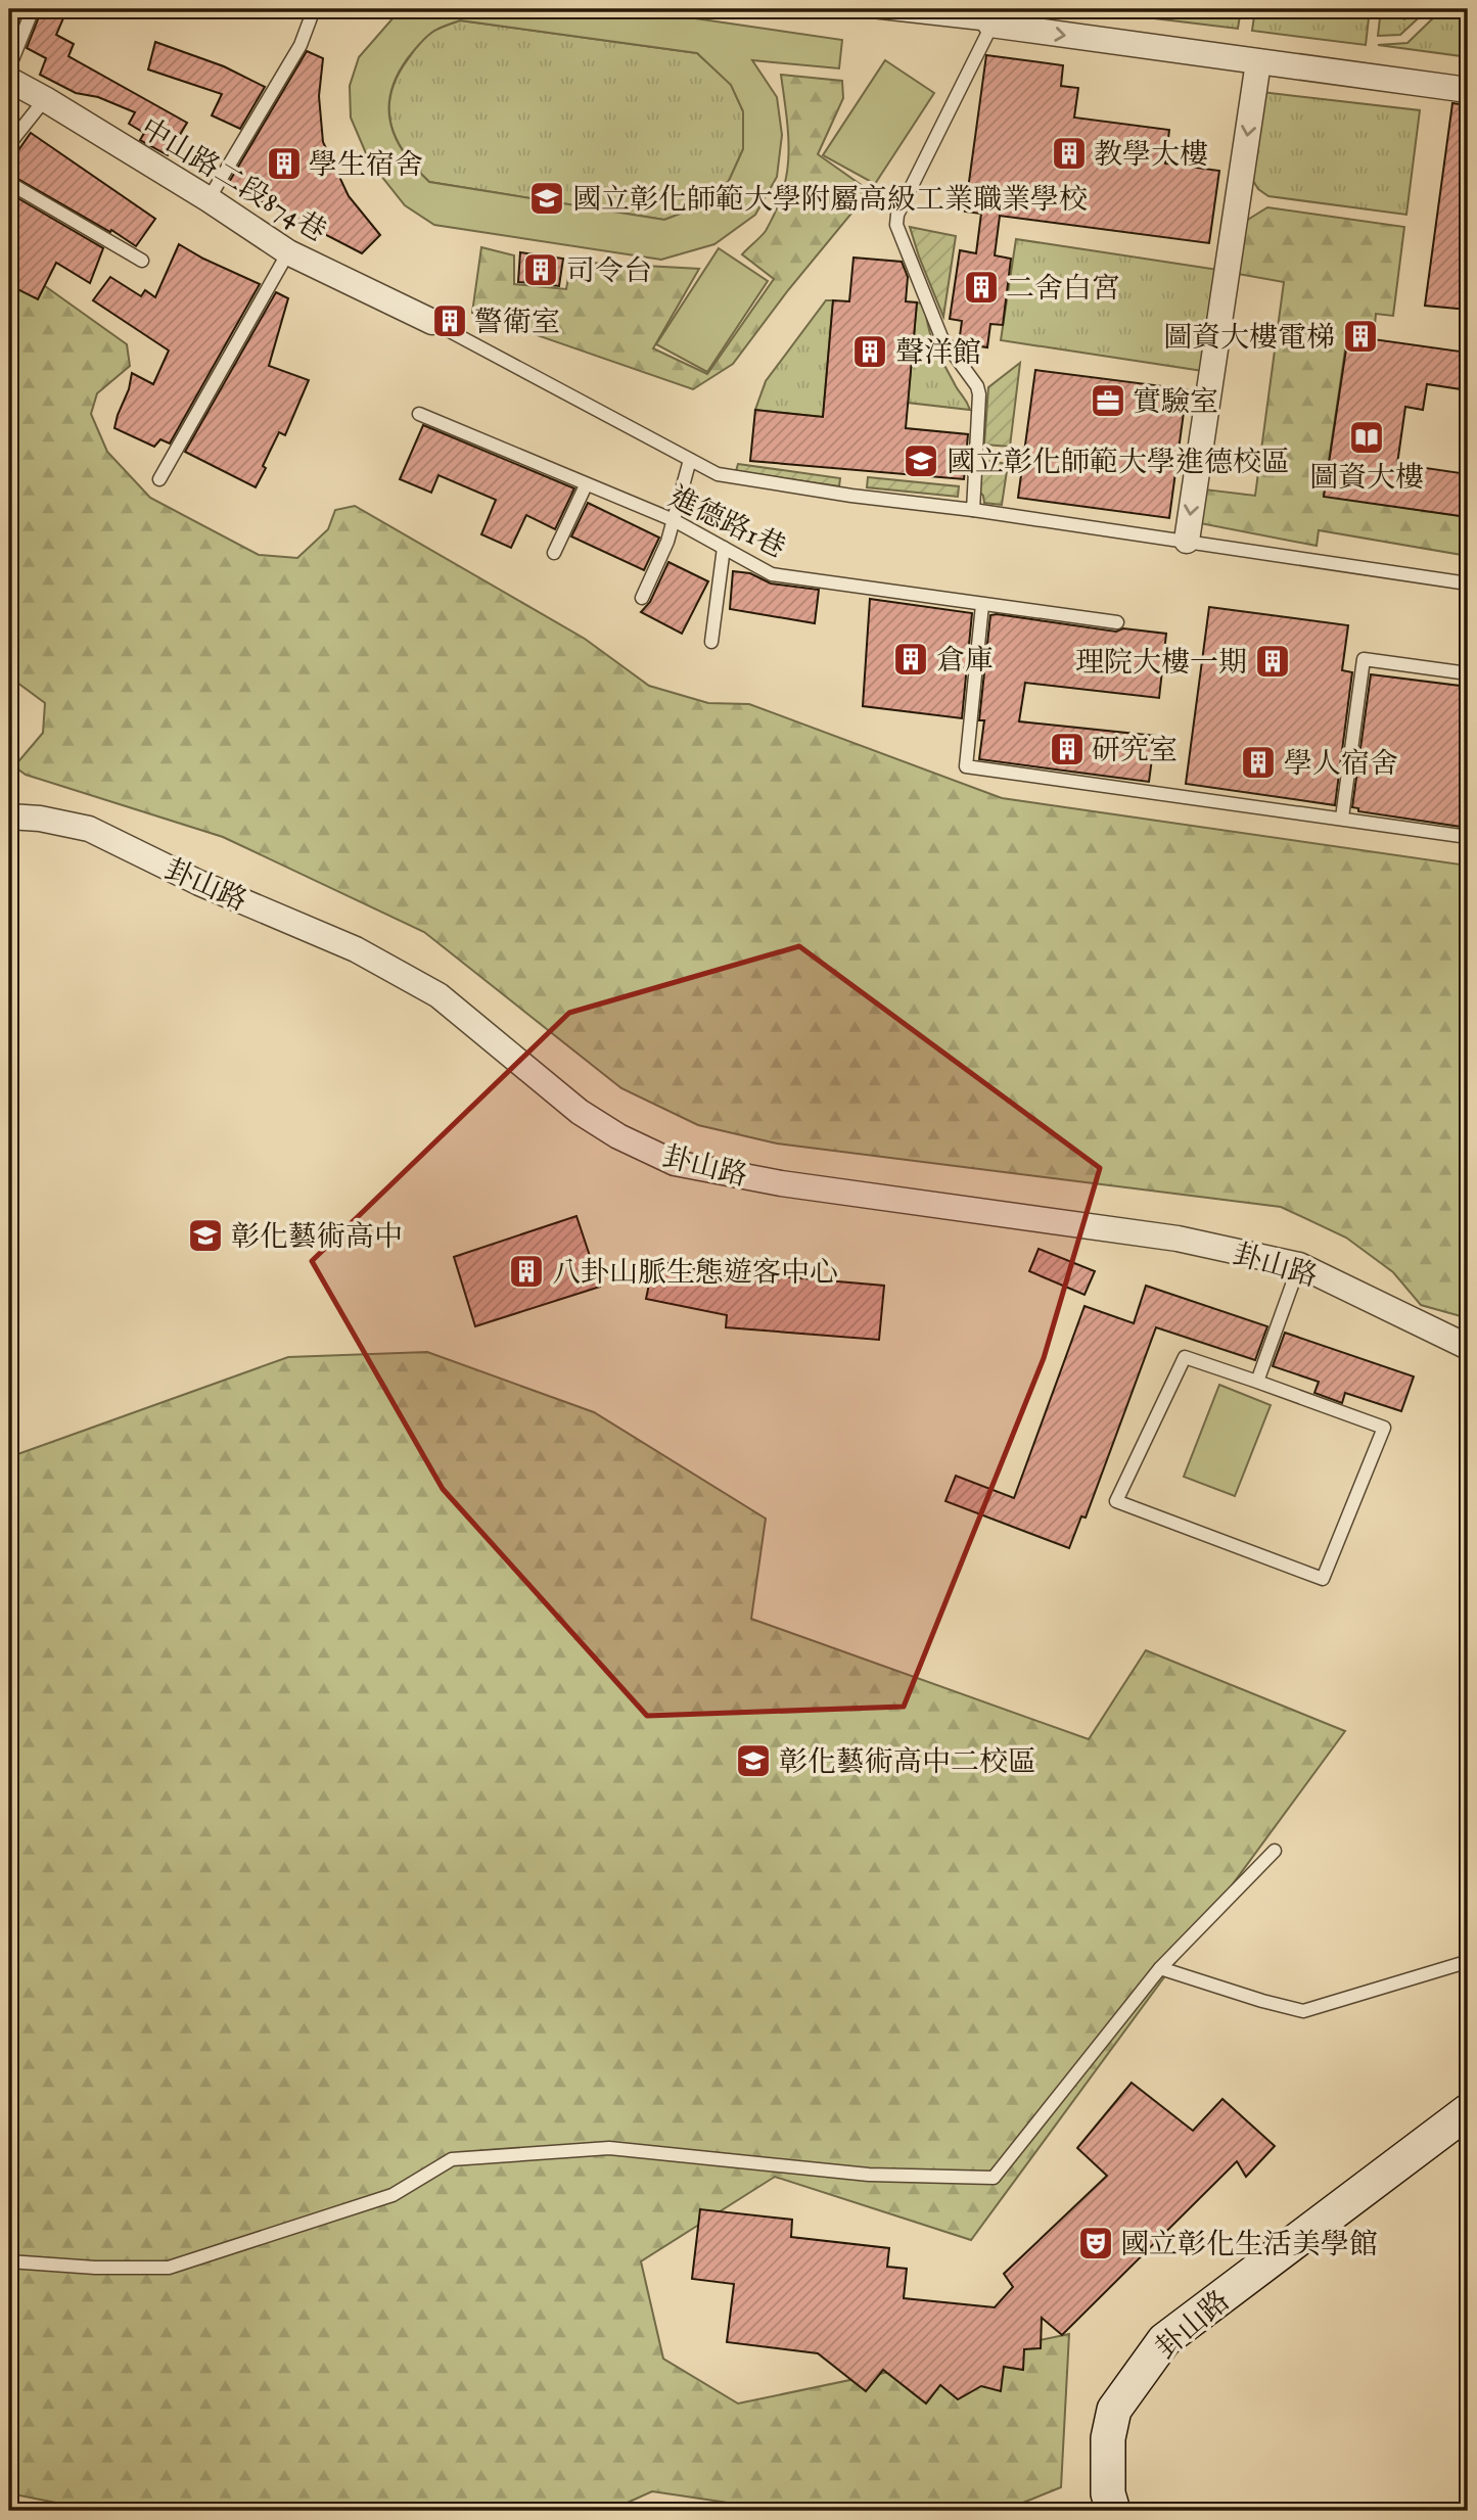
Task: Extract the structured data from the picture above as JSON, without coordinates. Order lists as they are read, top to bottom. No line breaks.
{"streets":{"street":["中山路二段874巷","卦山路"],"lane":["進德路1巷"]},"places":{"building":["教學大樓","學生宿舍","司令台","二舍白宮","警衛室","圖資大樓電梯","聲洋館","倉庫","理院大樓一期","研究室","學人宿舍","八卦山脈生態遊客中心"],"school or university":["國立彰化師範大學附屬高級工業職業學校","國立彰化師範大學進德校區","彰化藝術高中","彰化藝術高中二校區"],"office":["實驗室"],"library":["圖資大樓"],"theatre":["國立彰化生活美學館"]}}
